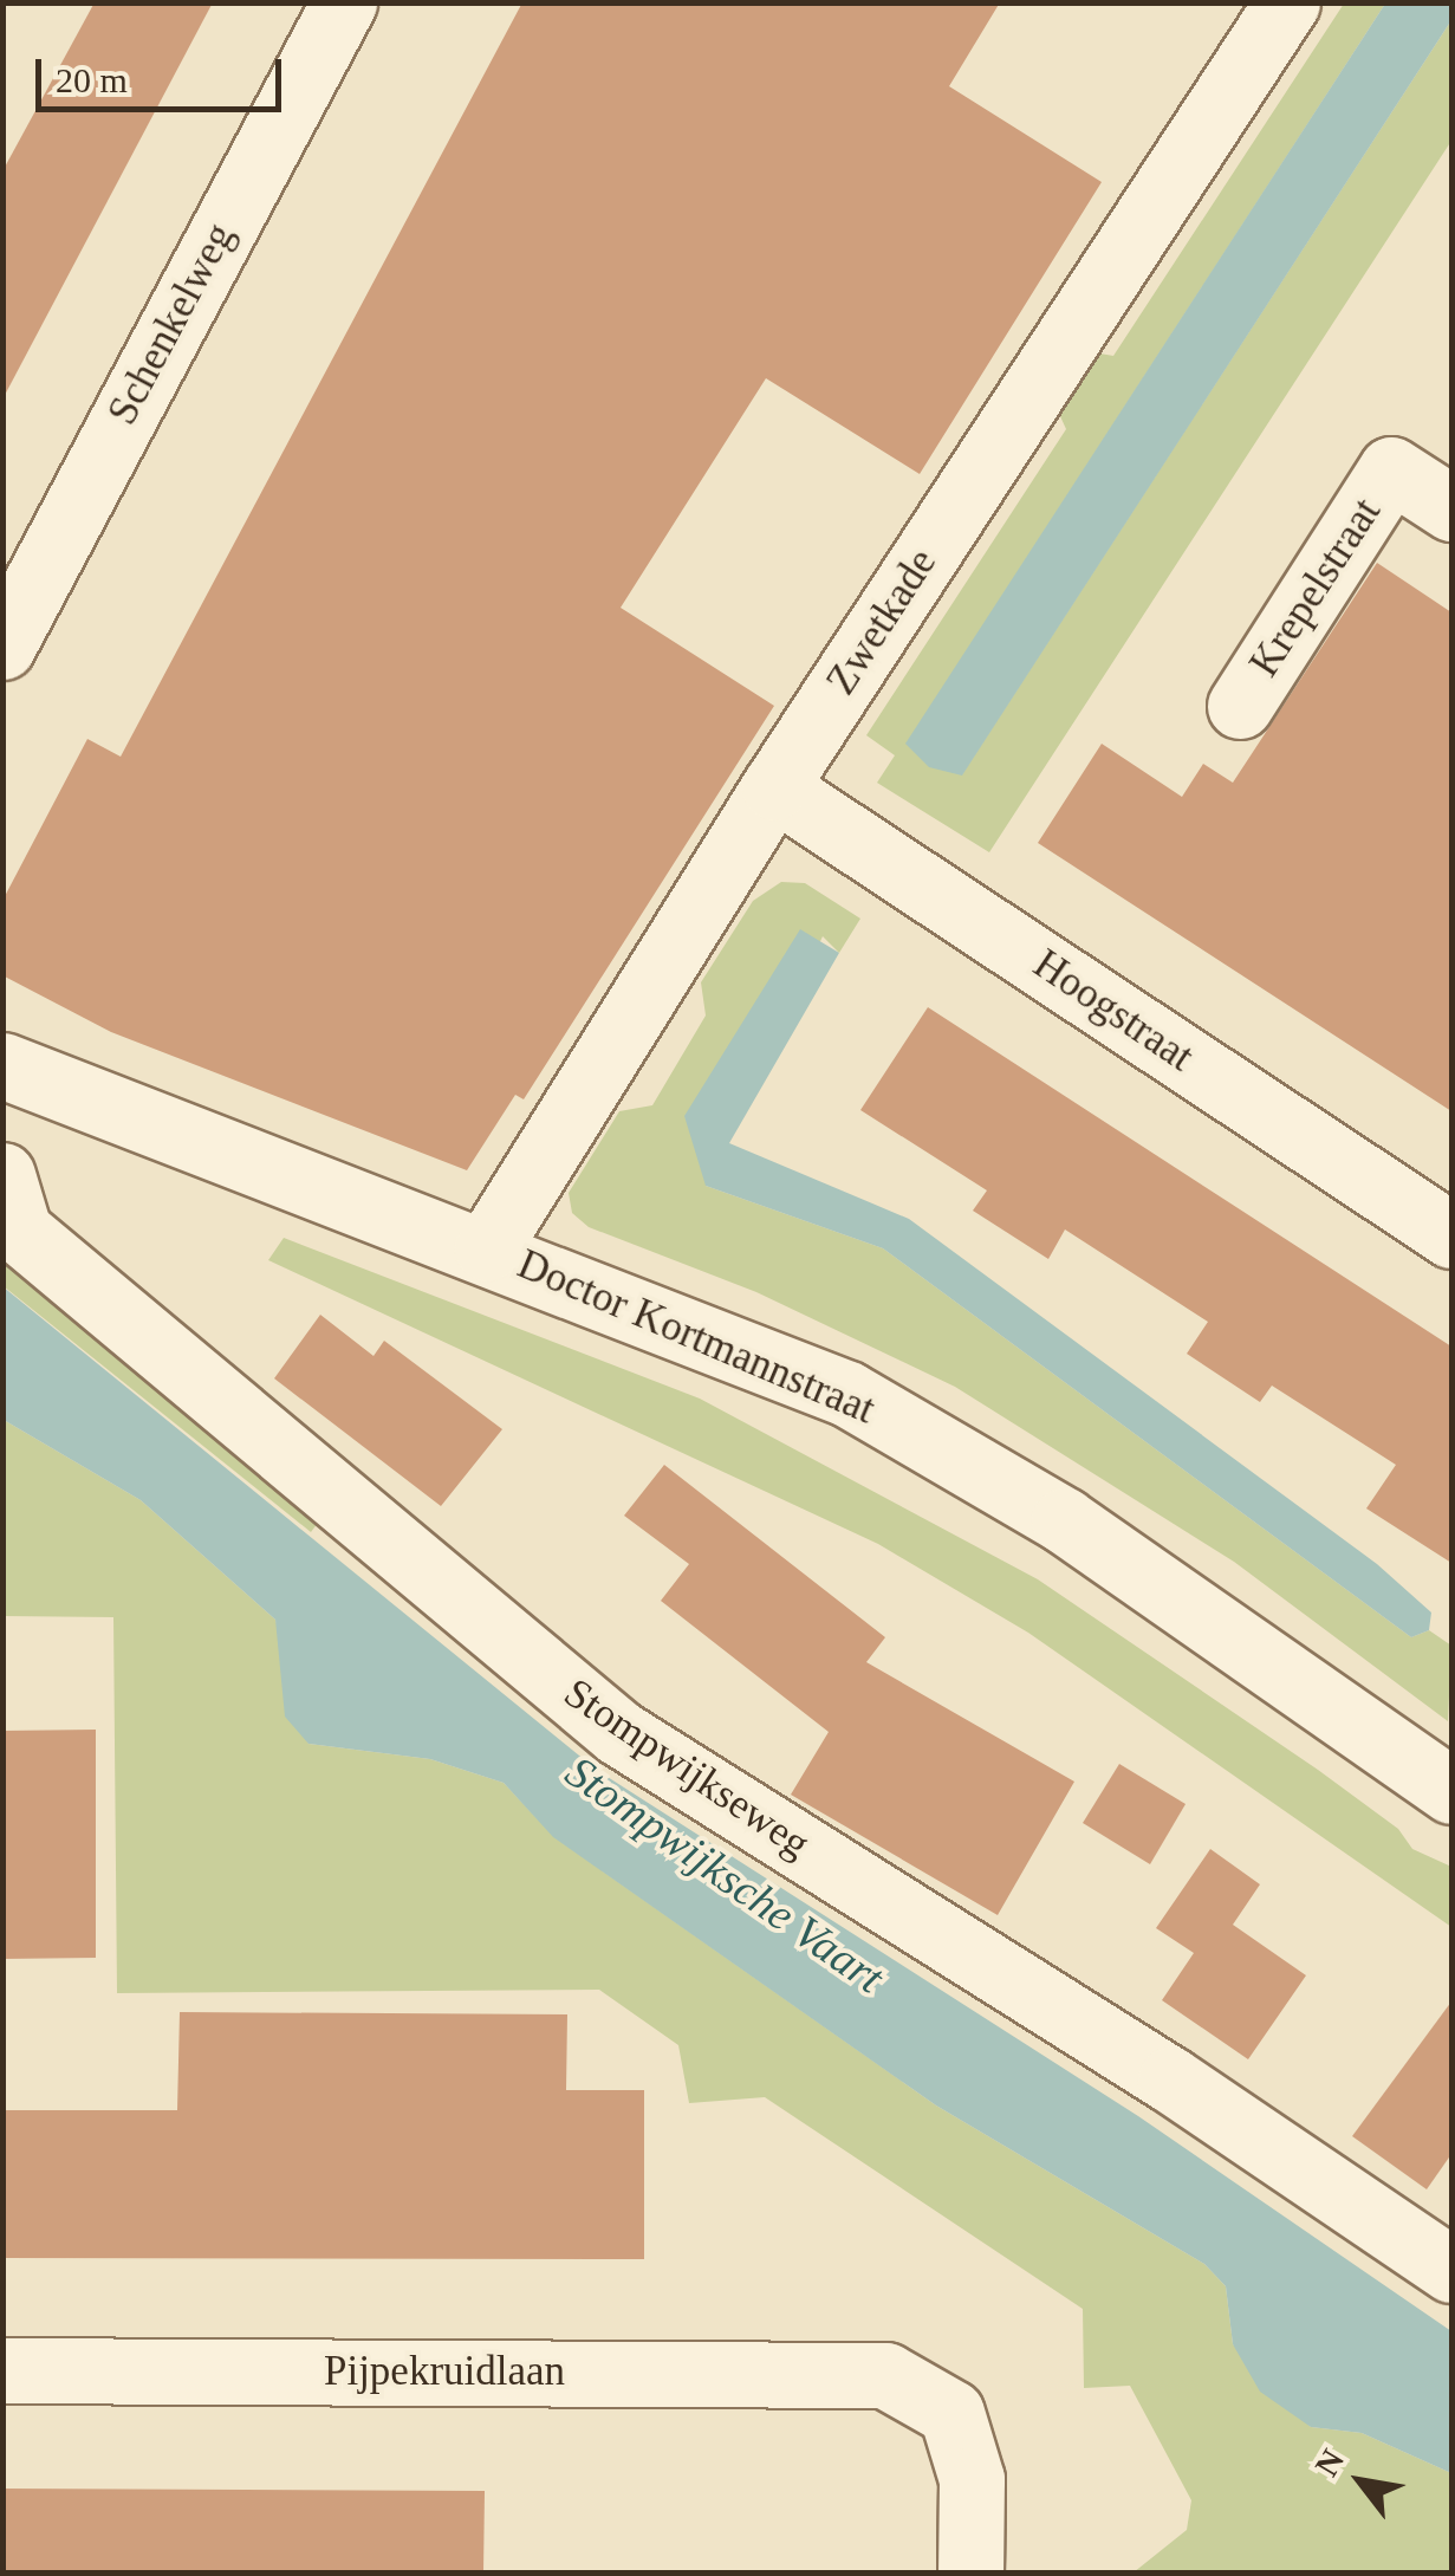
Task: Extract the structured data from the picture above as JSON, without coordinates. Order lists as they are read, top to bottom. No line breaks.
{"streets":{"street":["Schenkelweg","Krepelstraat","Zwetkade","Hoogstraat","Doctor Kortmannstraat","Stompwijkseweg","Pijpekruidlaan"]},"crossings":[["Zwetkade","Hoogstraat"],["Zwetkade","Doctor Kortmannstraat"]],"water":["Stompwijksche Vaart"],"scale_bar":"20 m","north":"top left"}
